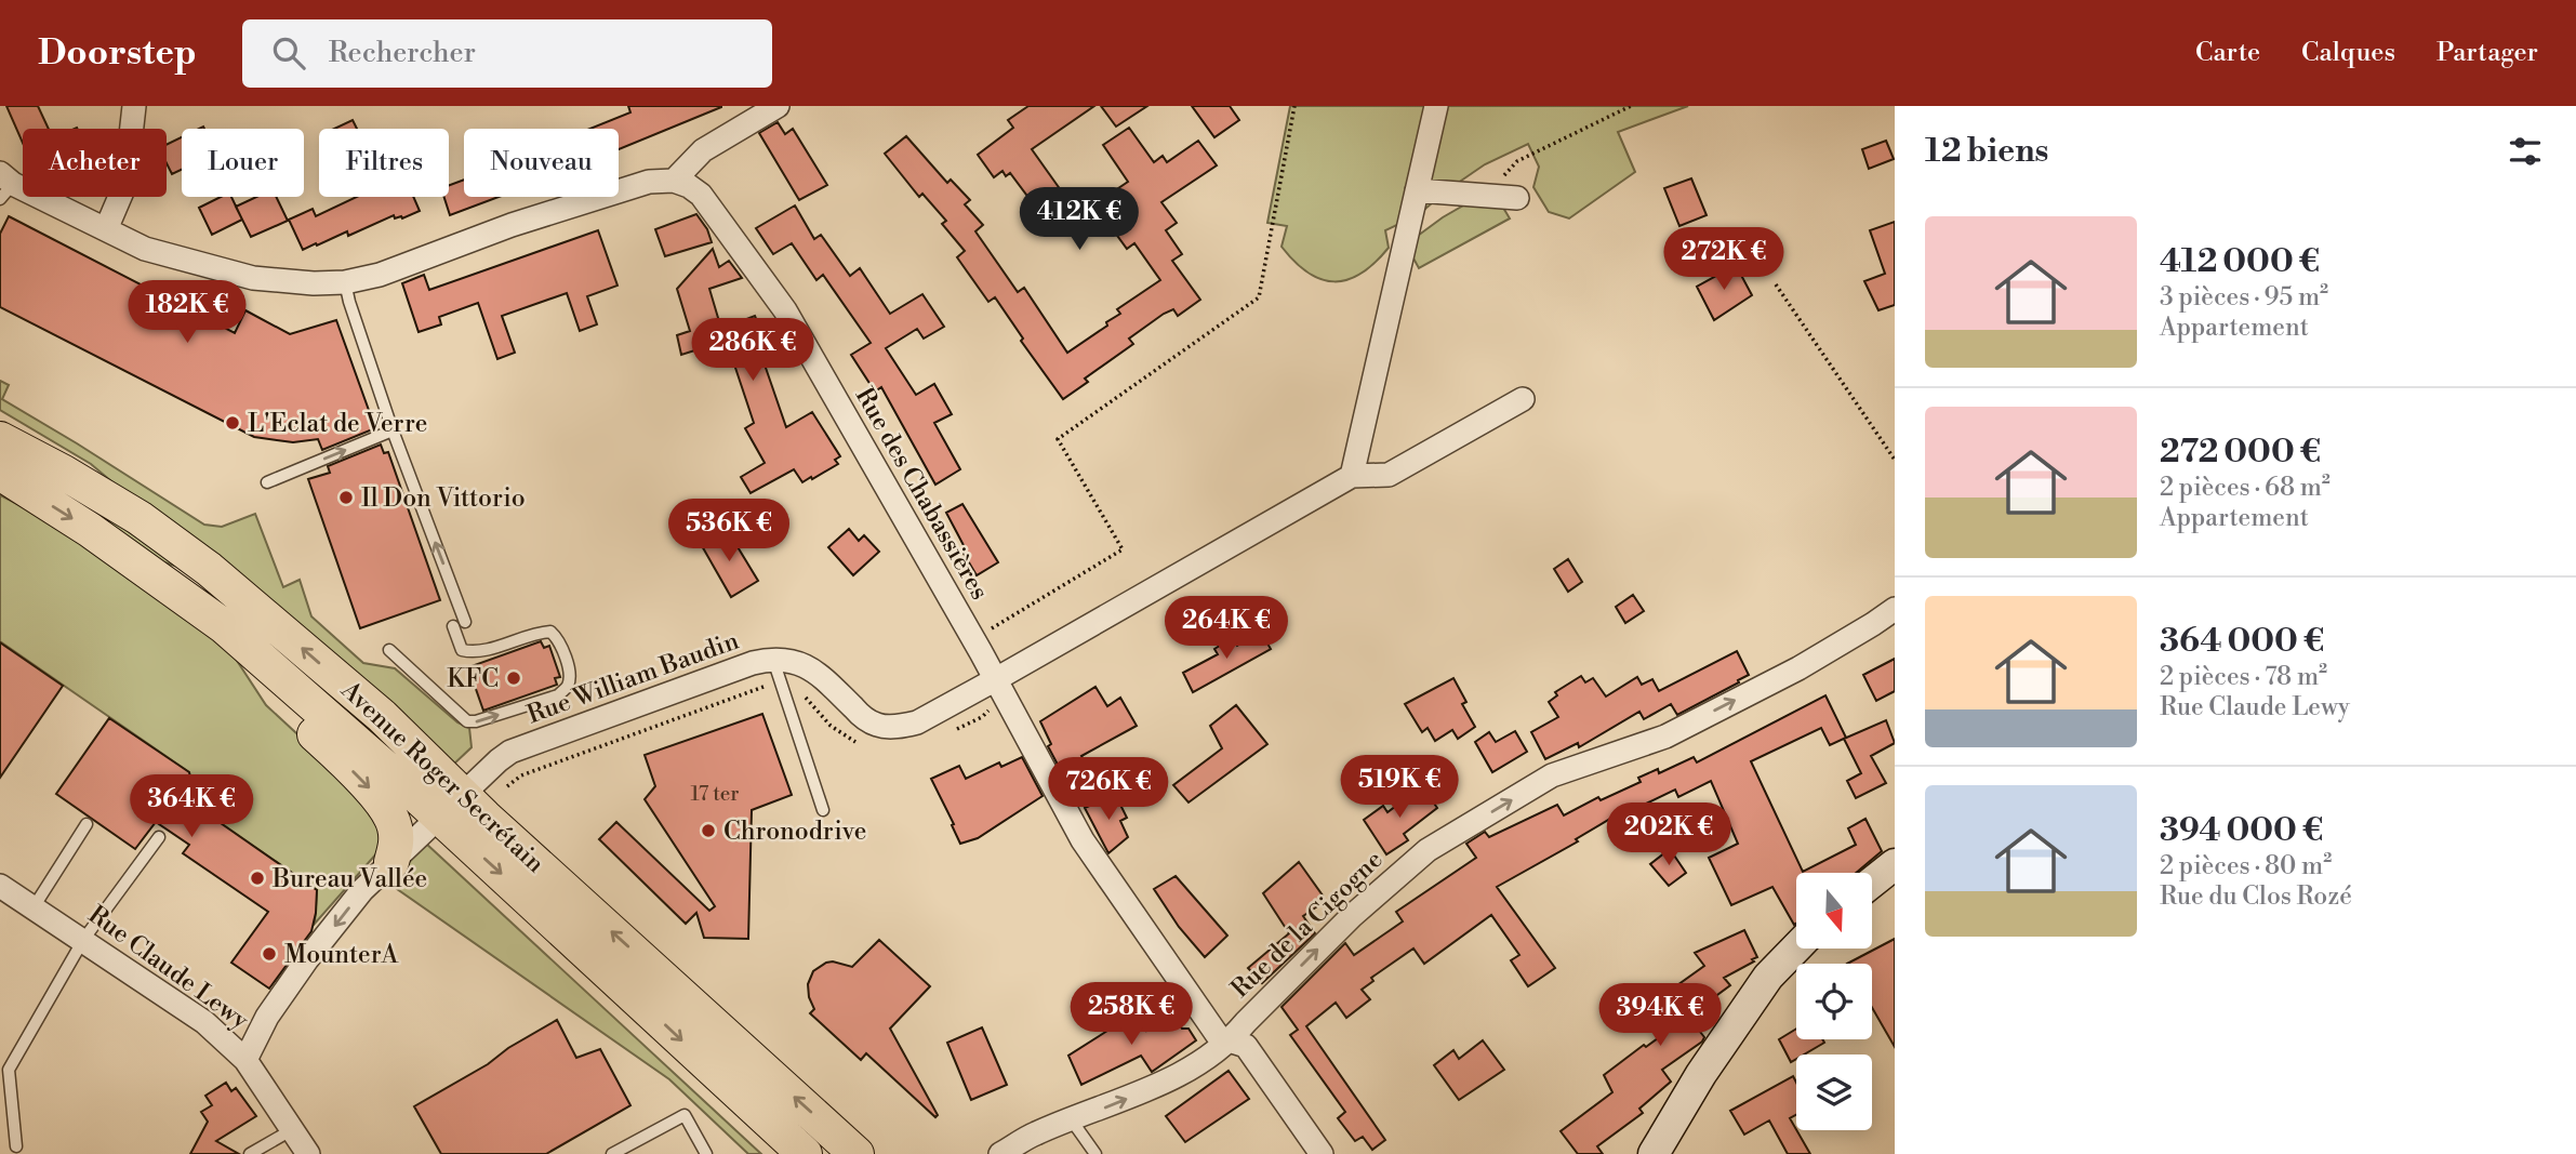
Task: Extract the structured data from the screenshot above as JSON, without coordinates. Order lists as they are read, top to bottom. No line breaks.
{"streets":{"main road":["Avenue Roger Secrétain"],"street":["Rue des Chabassières","Rue William Baudin","Rue de la Cigogne","Rue Claude Lewy"]},"crossings":[["Rue des Chabassières","Rue William Baudin"],["Rue des Chabassières","Rue de la Cigogne"],["Rue William Baudin","Avenue Roger Secrétain"],["Rue William Baudin","Rue Claude Lewy"]],"one_way":["Rue de la Cigogne"],"places":["L'Eclat de Verre","Il Don Vittorio","KFC","Chronodrive","Bureau Vallée","MounterA"],"house_numbers":["17 ter"],"north":"bottom","page":{"header":"Doorstep","search":"Rechercher","nav":["Carte","Calques","Partager"],"heading":"12 biens","chip":["Acheter","Louer","Filtres","Nouveau"],"price":["412K €","272K €","182K €","286K €","536K €","264K €","519K €","726K €","364K €","202K €","258K €","394K €"],"list":[{"name":"412 000 €","note":"3 pièces · 95 m² · Appartement"},{"name":"272 000 €","note":"2 pièces · 68 m² · Appartement"},{"name":"364 000 €","note":"2 pièces · 78 m² · Rue Claude Lewy"},{"name":"394 000 €","note":"2 pièces · 80 m² · Rue du Clos Rozé"}]}}
